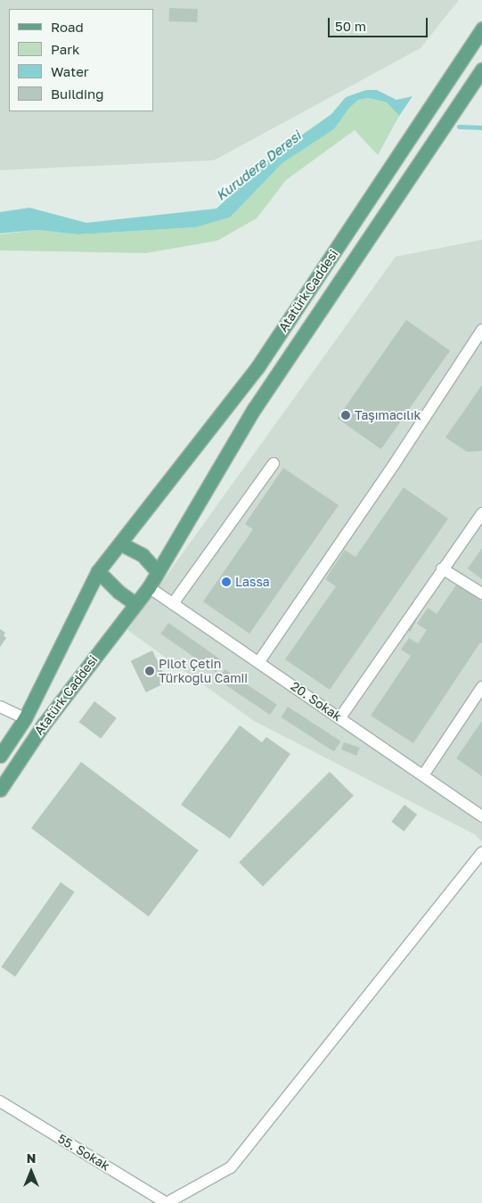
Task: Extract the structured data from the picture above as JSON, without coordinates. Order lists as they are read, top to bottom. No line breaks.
{"streets":{"main road":["Atatürk Caddesi"],"street":["20. Sokak","55. Sokak"]},"crossings":[["Atatürk Caddesi","20. Sokak"]],"water":["Kurudere Deresi"],"places":["Taşımacılık","Lassa","Pilot Çetin Türkoğlu Camii"],"legend":["Road","Park","Water","Building"],"scale_bar":"50 m","north":"top"}
